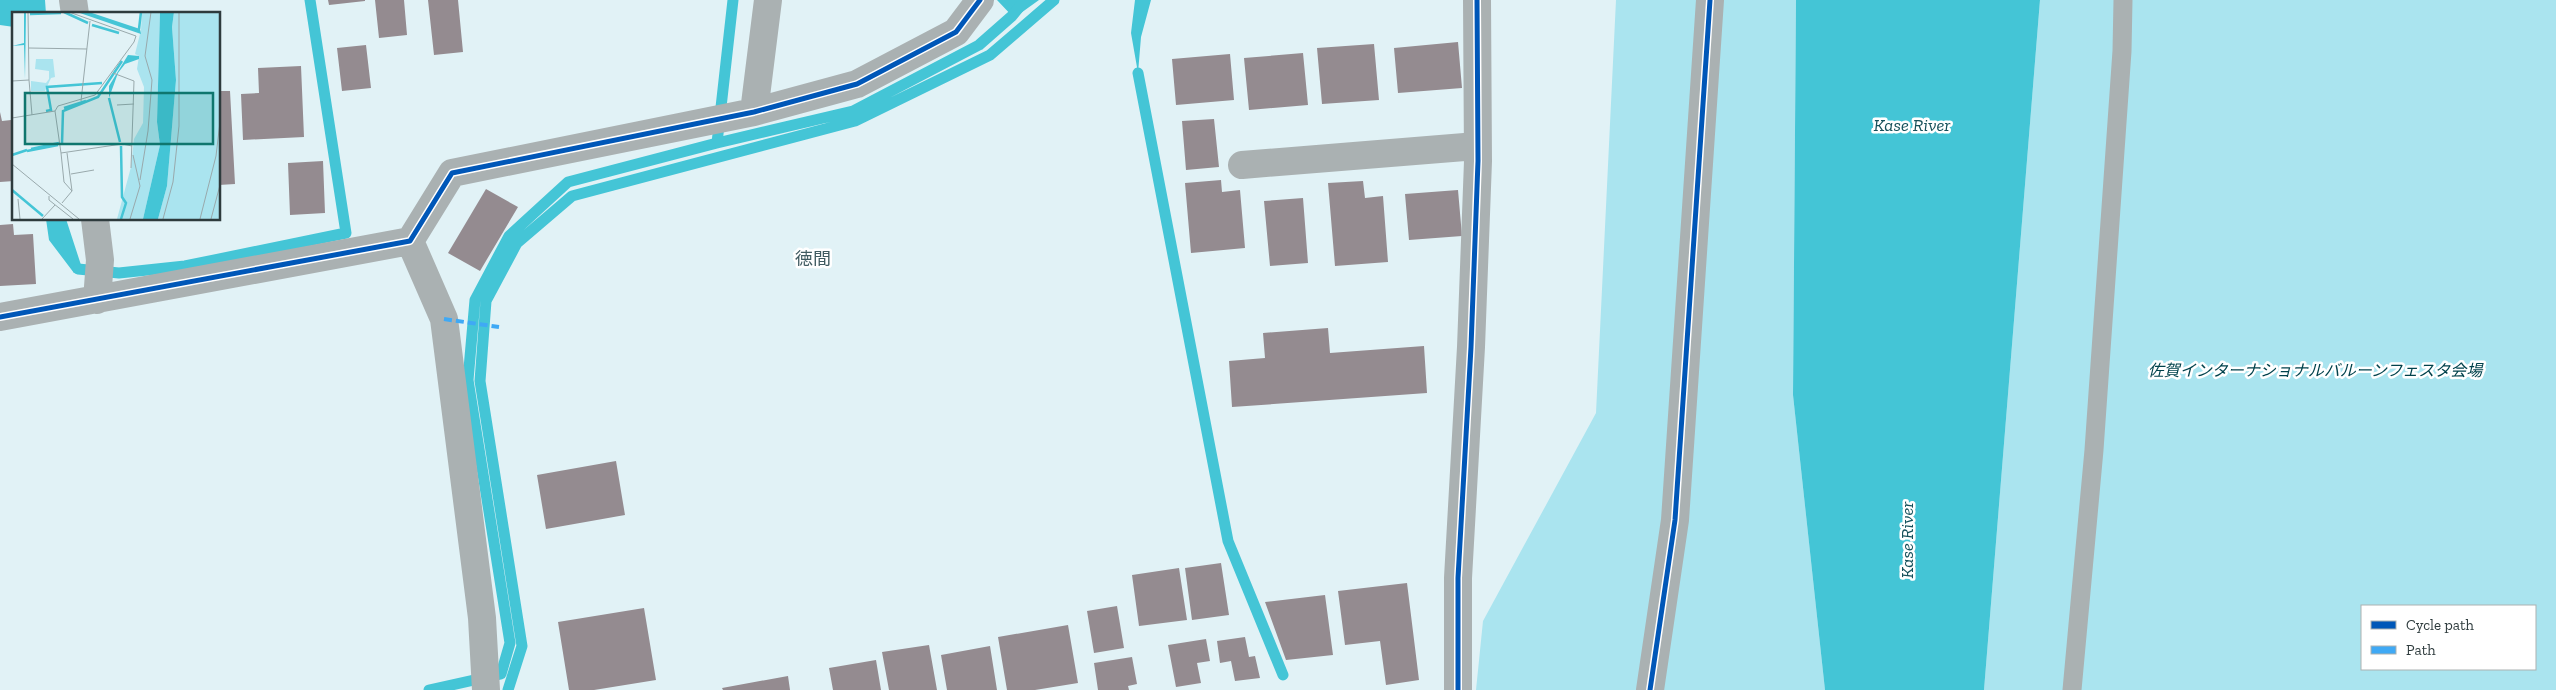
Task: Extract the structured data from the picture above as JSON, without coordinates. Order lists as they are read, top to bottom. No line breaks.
{"districts":["徳間"],"water":["Kase River"],"parks":["佐賀インターナショナルバルーンフェスタ会場"],"legend":["Cycle path","Path"]}
